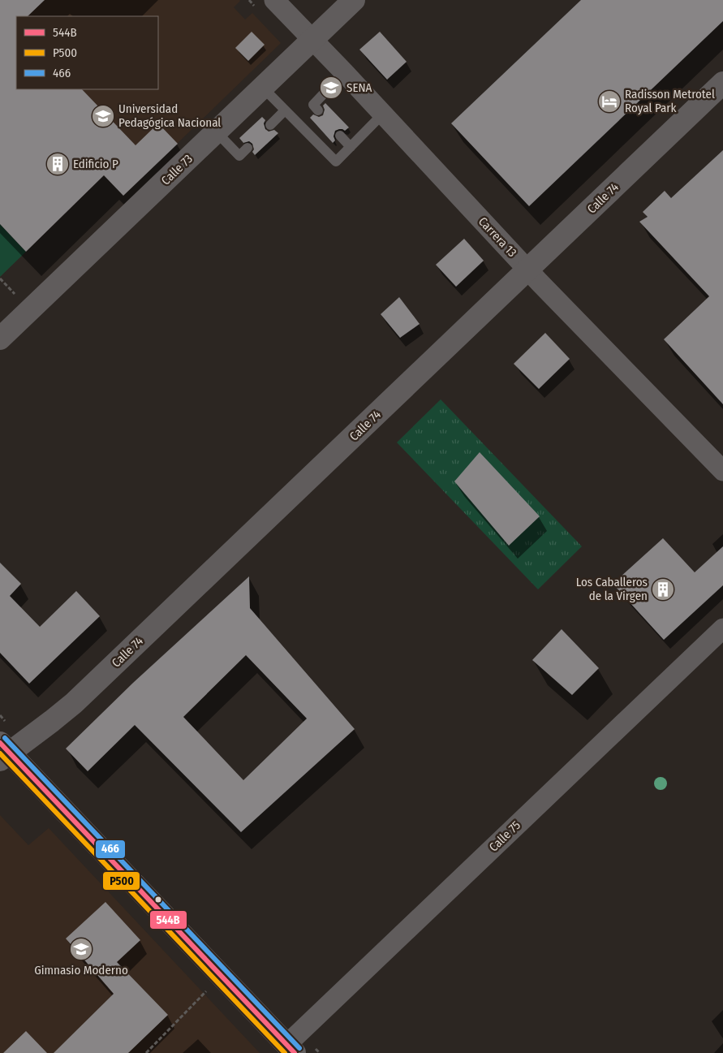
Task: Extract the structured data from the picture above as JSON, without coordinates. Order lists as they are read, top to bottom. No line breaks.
{"streets":{"street":["Calle 73","Calle 74","Carrera 13","Calle 75"]},"crossings":[["Calle 73","Carrera 13"],["Calle 74","Carrera 13"]],"places":{"school or university":["SENA","Universidad Pedagógica Nacional","Gimnasio Moderno"],"hotel":["Radisson Metrotel Royal Park"],"building":["Edificio P","Los Caballeros de la Virgen"]},"lines":["transit line 466","transit line 544B","transit line P500"],"legend":["544B","P500","466"]}
